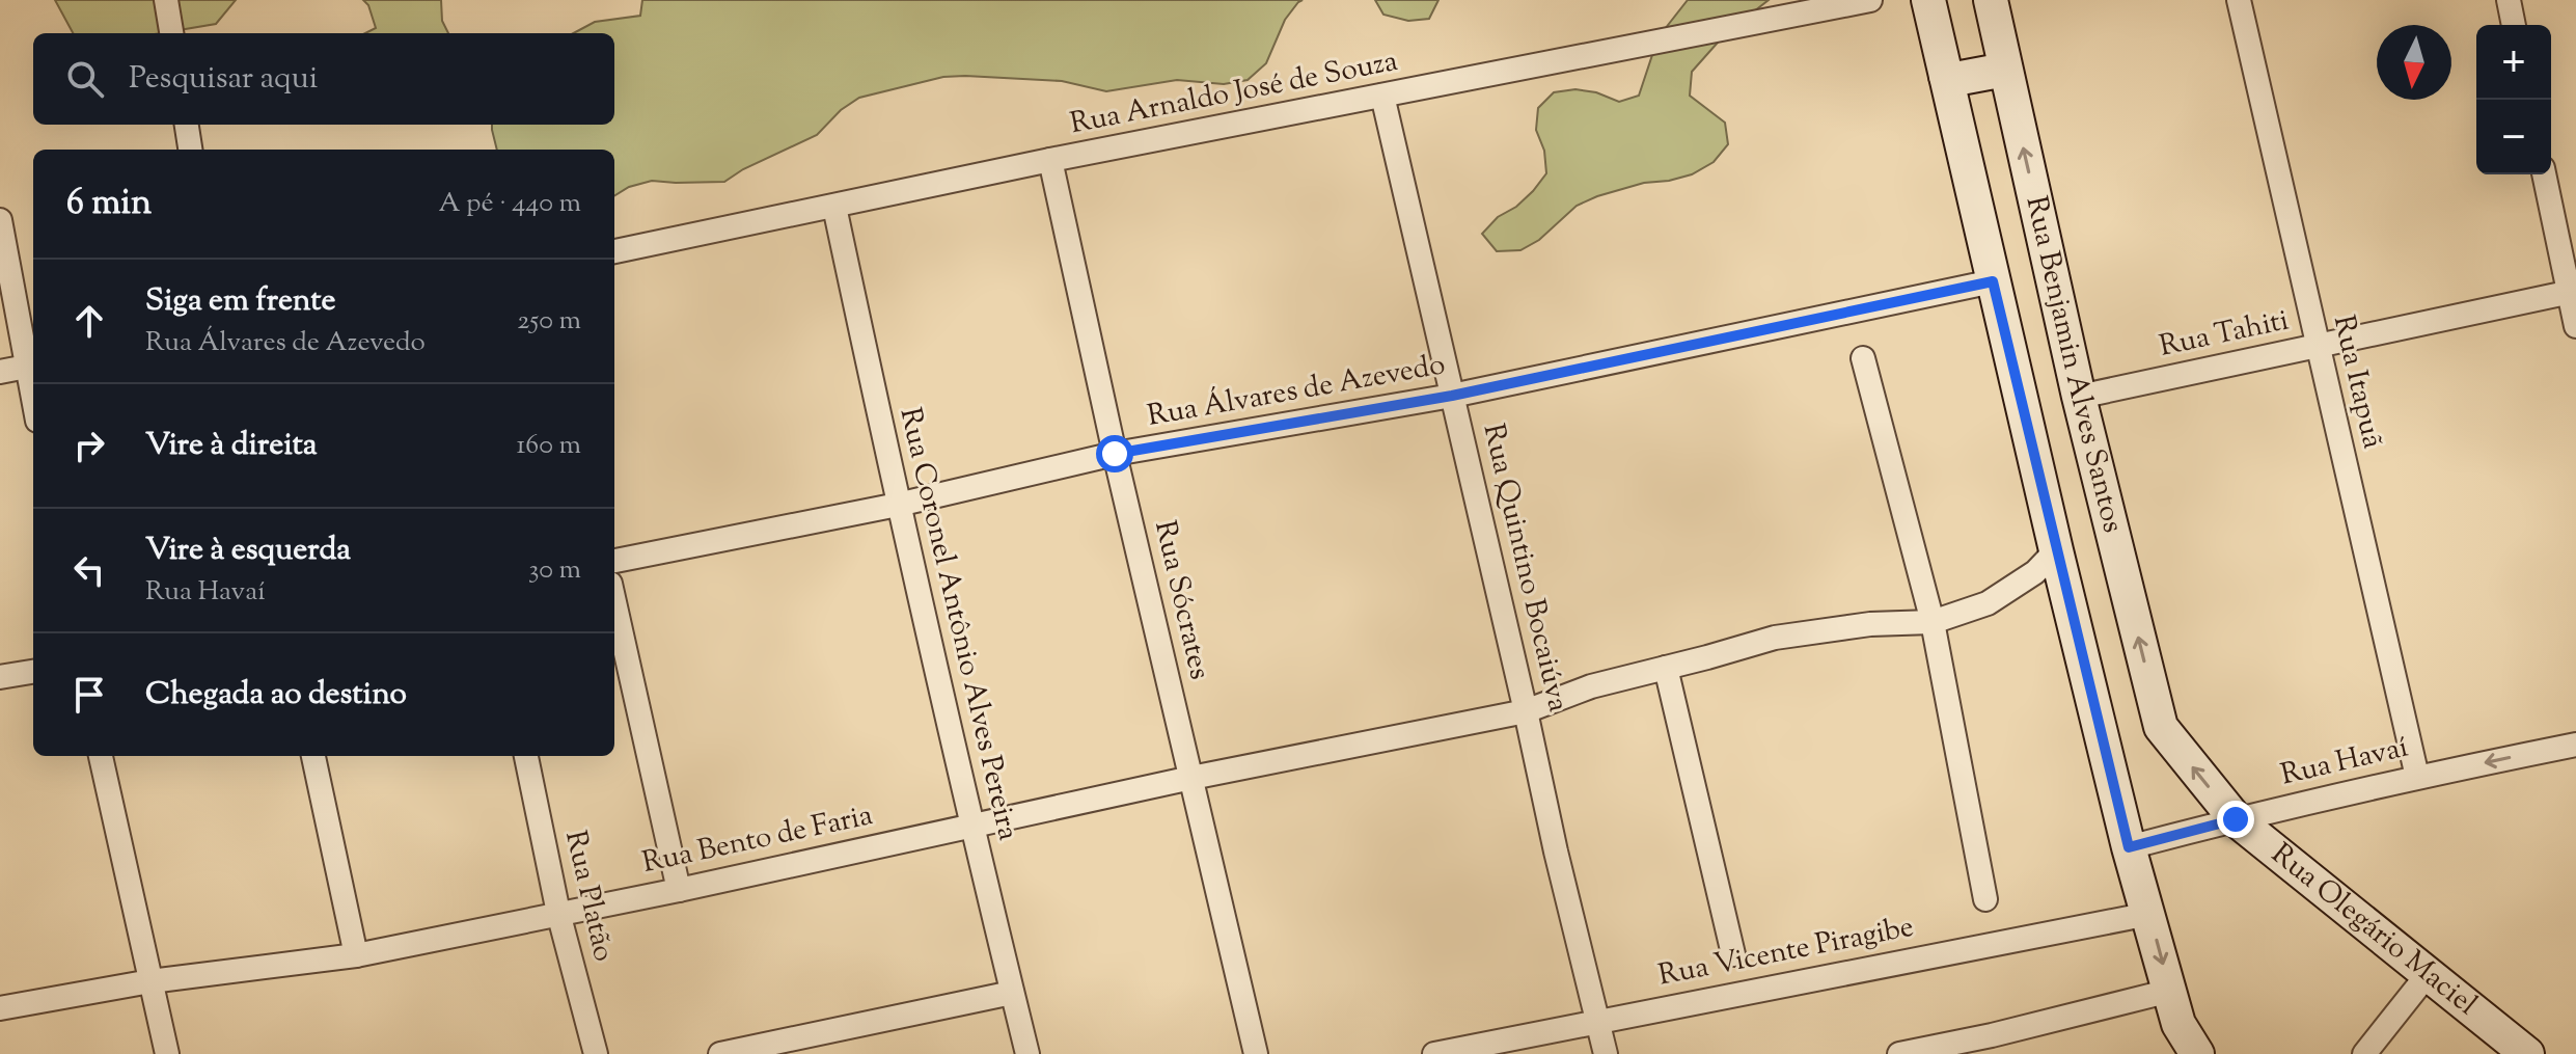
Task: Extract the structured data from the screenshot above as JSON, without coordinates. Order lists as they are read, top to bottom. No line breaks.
{"streets":{"main road":["Rua Benjamin Alves Santos","Rua Olegário Maciel"],"street":["Rua Arnaldo José de Souza","Rua Tahiti","Rua Itapuã","Rua Álvares de Azevedo","Rua Quintino Bocaiúva","Rua Sócrates","Rua Coronel Antônio Alves Pereira","Rua Havaí","Rua Bento de Faria","Rua Platão","Rua Vicente Piragibe"]},"crossings":[["Rua Arnaldo José de Souza","Rua Quintino Bocaiúva"],["Rua Arnaldo José de Souza","Rua Sócrates"],["Rua Arnaldo José de Souza","Rua Coronel Antônio Alves Pereira"],["Rua Tahiti","Rua Benjamin Alves Santos"],["Rua Tahiti","Rua Itapuã"],["Rua Benjamin Alves Santos","Rua Álvares de Azevedo"],["Rua Benjamin Alves Santos","Rua Havaí"],["Rua Benjamin Alves Santos","Rua Bento de Faria"],["Rua Benjamin Alves Santos","Rua Olegário Maciel"],["Rua Benjamin Alves Santos","Rua Vicente Piragibe"],["Rua Itapuã","Rua Havaí"],["Rua Álvares de Azevedo","Rua Quintino Bocaiúva"],["Rua Álvares de Azevedo","Rua Sócrates"],["Rua Álvares de Azevedo","Rua Coronel Antônio Alves Pereira"],["Rua Quintino Bocaiúva","Rua Bento de Faria"],["Rua Quintino Bocaiúva","Rua Vicente Piragibe"],["Rua Sócrates","Rua Bento de Faria"],["Rua Coronel Antônio Alves Pereira","Rua Bento de Faria"],["Rua Havaí","Rua Olegário Maciel"],["Rua Bento de Faria","Rua Platão"]],"one_way":["Rua Havaí"],"north":"bottom","page":{"map_buttons":["+","−"],"search":"Pesquisar aqui","heading":["6 min","A pé · 440 m"],"list":[["Siga em frente","Rua Álvares de Azevedo","250 m"],["Vire à direita","160 m"],["Vire à esquerda","Rua Havaí","30 m"],"Chegada ao destino"]}}
